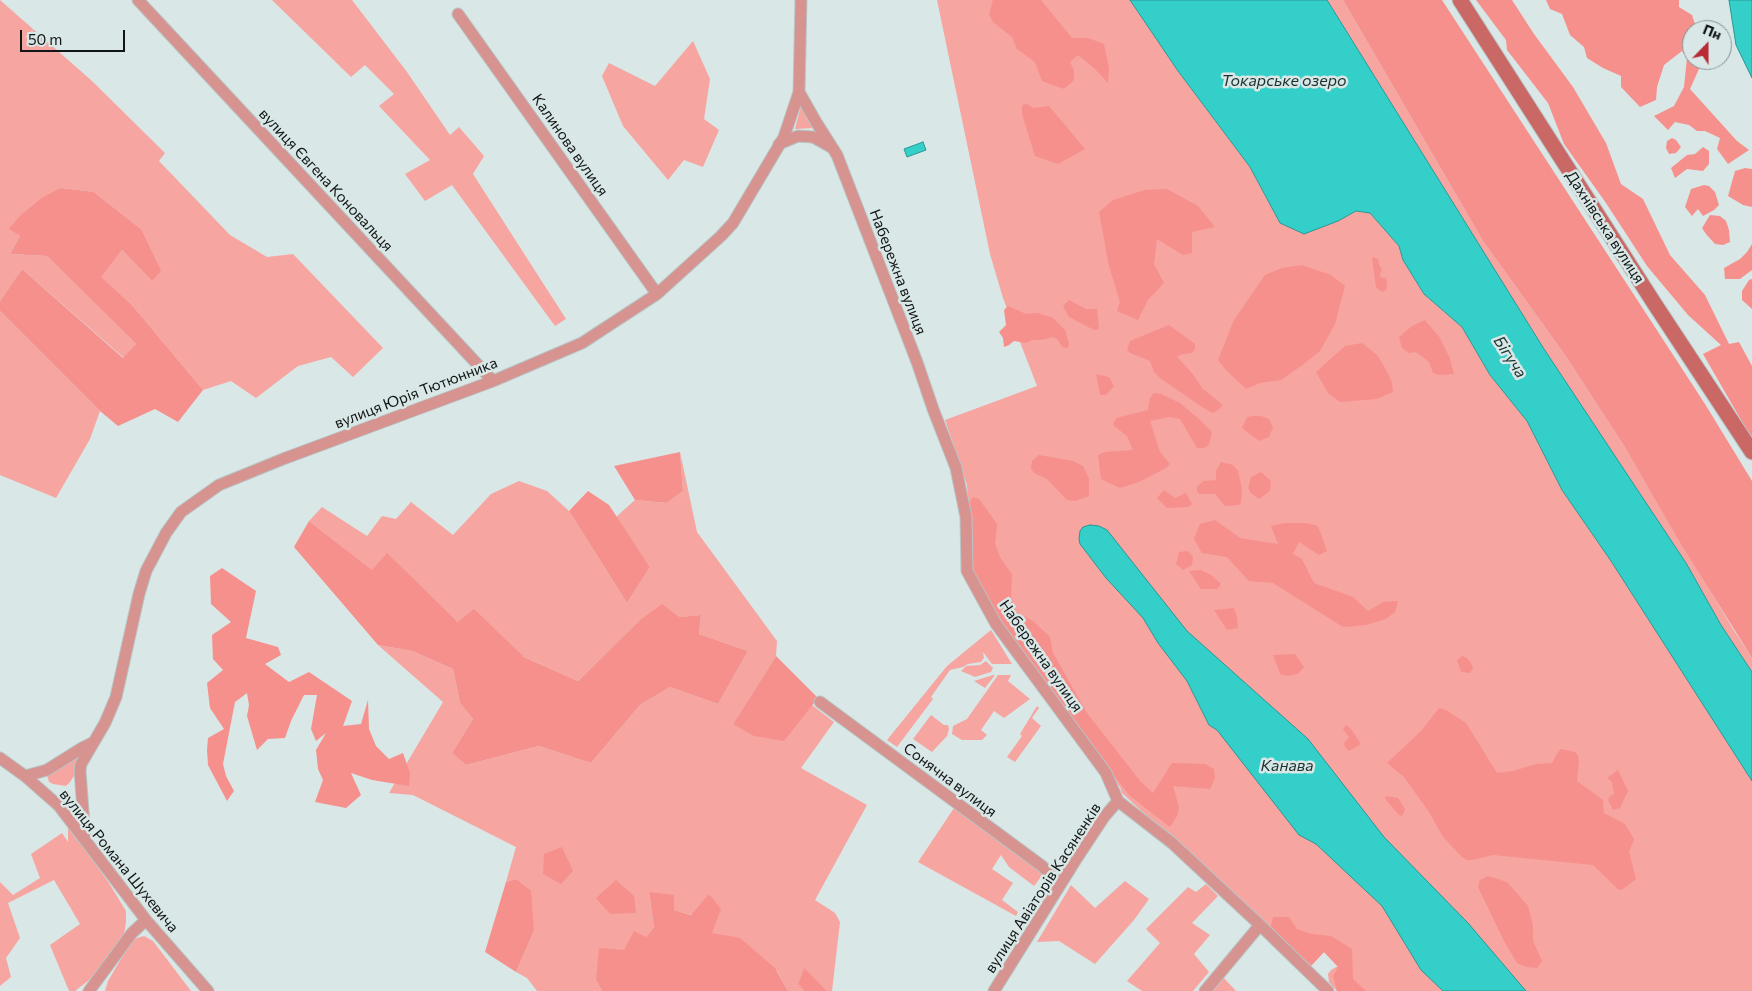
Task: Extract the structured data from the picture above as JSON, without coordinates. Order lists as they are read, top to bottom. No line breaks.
{"streets":{"street":["Калинова вулиця","вулиця Євгена Коновальця","Дахнівська вулиця","Набережна вулиця","вулиця Юрія Тютюнника","Сонячна вулиця","вулиця Романа Шухевича","вулиця Авіаторів Касяненків"]},"crossings":[["Калинова вулиця","вулиця Юрія Тютюнника"],["вулиця Євгена Коновальця","вулиця Юрія Тютюнника"],["Набережна вулиця","вулиця Юрія Тютюнника"],["Набережна вулиця","вулиця Авіаторів Касяненків"],["вулиця Юрія Тютюнника","вулиця Романа Шухевича"],["Сонячна вулиця","вулиця Авіаторів Касяненків"]],"water":["Токарське озеро","Бігуча","Канава"],"scale_bar":"50 m","north":"top"}
